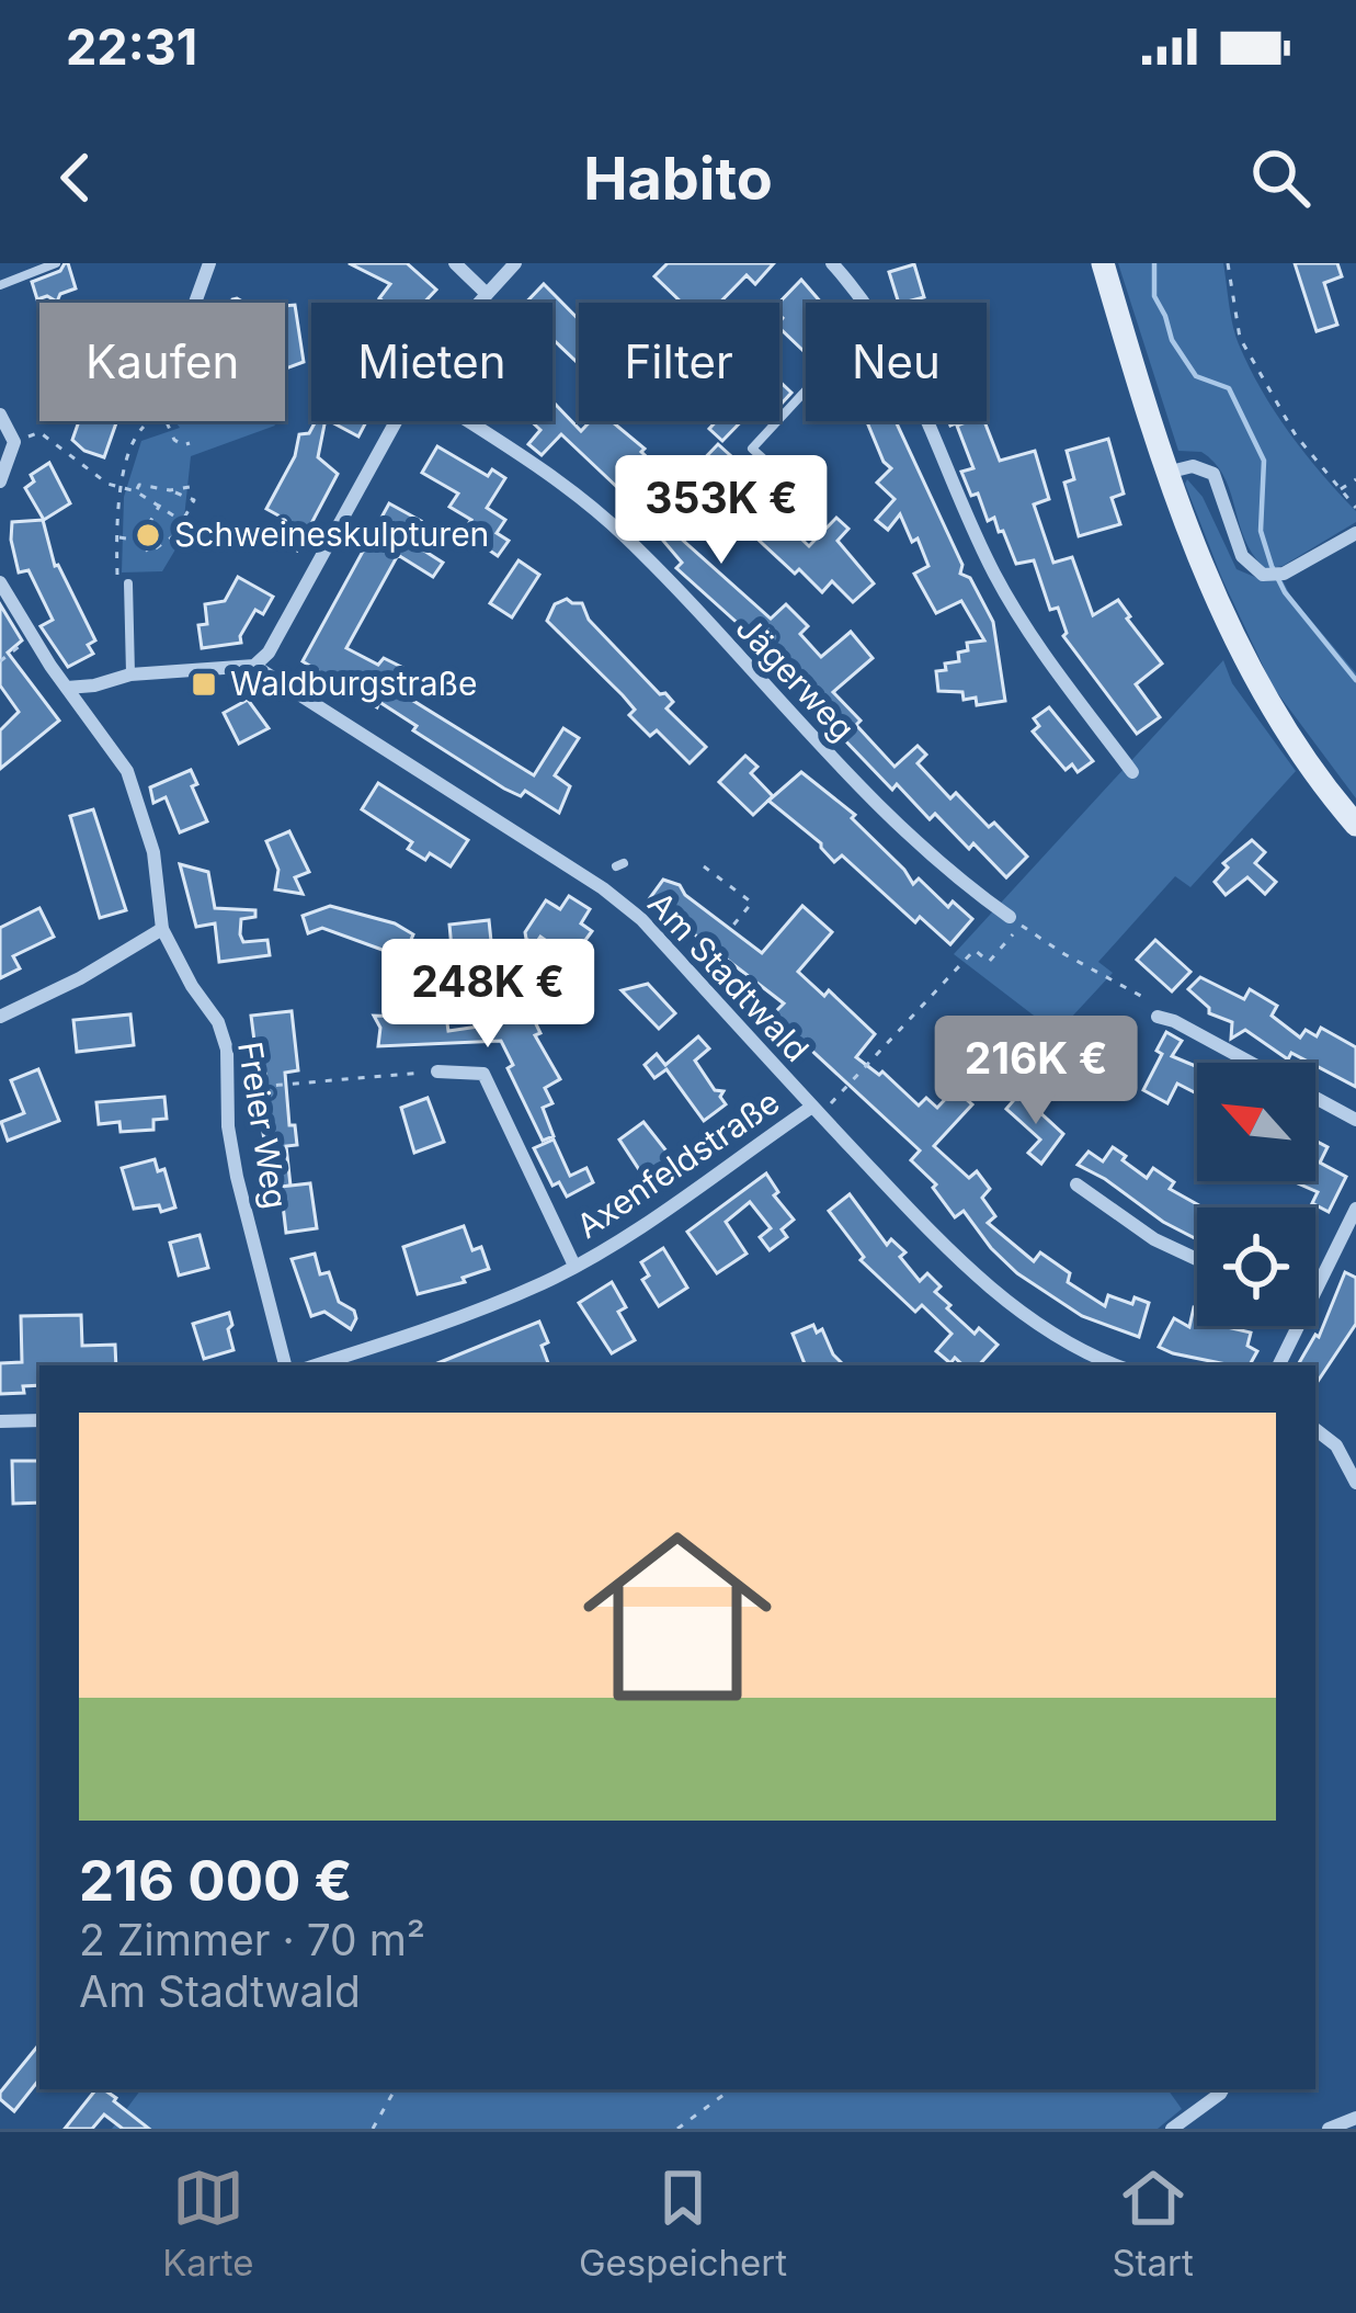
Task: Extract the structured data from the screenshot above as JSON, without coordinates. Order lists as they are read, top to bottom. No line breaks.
{"streets":{"street":["Jägerweg","Am Stadtwald","Freier Weg","Axenfeldstraße"]},"crossings":[["Am Stadtwald","Axenfeldstraße"]],"places":{"other":["Schweineskulpturen"],"transit":["Waldburgstraße"]},"north":"top left","page":{"status":"22:31","header":"Habito","chip":["Kaufen","Mieten","Filter","Neu"],"price":["353K €","248K €","216K €"],"list":[{"name":"216 000 €","note":"2 Zimmer · 70 m² · Am Stadtwald"}],"tabs":["Karte","Gespeichert","Start"]}}
